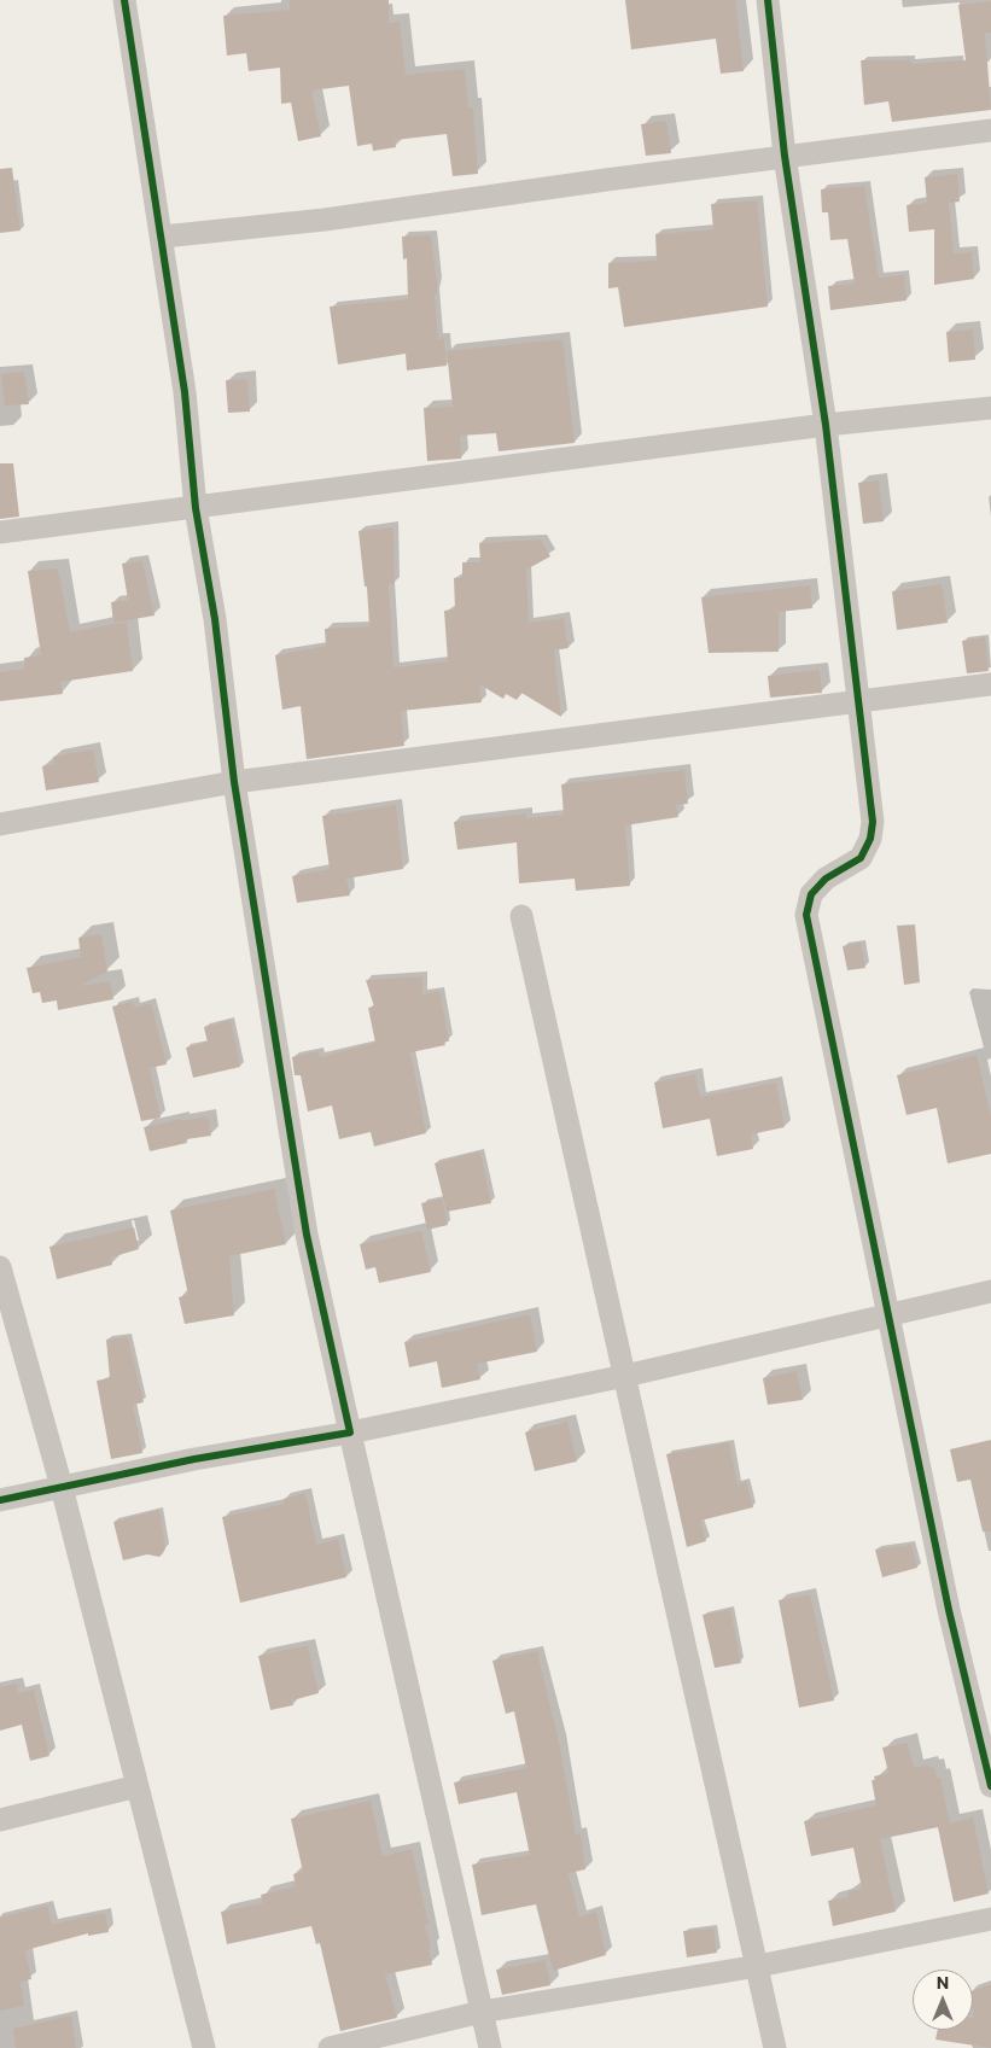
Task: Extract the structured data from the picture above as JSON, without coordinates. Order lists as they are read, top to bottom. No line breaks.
{"north":"top"}
